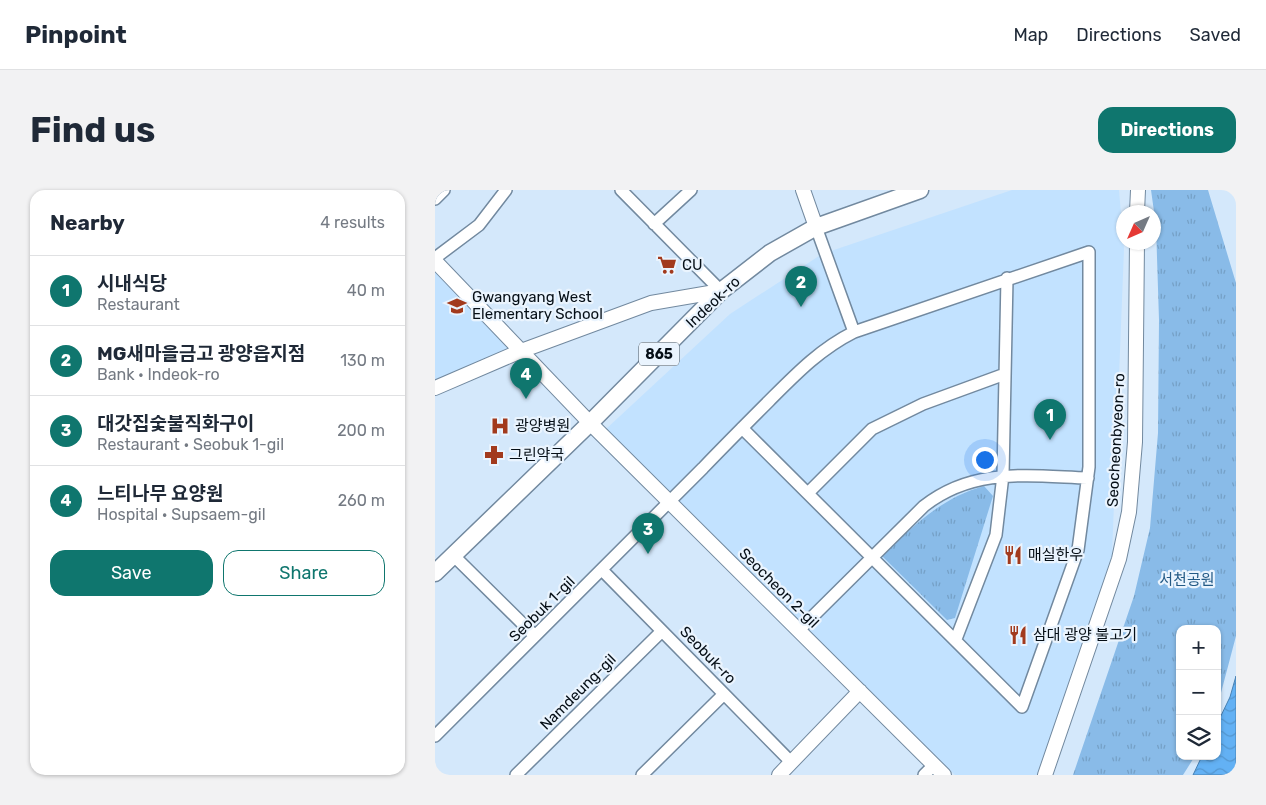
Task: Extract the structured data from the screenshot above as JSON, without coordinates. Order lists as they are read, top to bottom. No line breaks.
{"streets":{"main road":["Indeok-ro","865"],"street":["Seocheonbyeon-ro","Seocheon 2-gil","Seobuk 1-gil","Seobuk-ro","Namdeung-gil"]},"crossings":[["Indeok-ro","Seocheon 2-gil"],["Seocheon 2-gil","Seobuk 1-gil"],["Seobuk 1-gil","Seobuk-ro"],["Seobuk-ro","Namdeung-gil"]],"parks":["서천공원"],"places":{"supermarket":["CU"],"school or university":["Gwangyang West Elementary School"],"hospital":["광양병원"],"pharmacy":["그린약국"],"restaurant":["매실한우","삼대 광양 불고기"]},"north":"bottom left","page":{"header":"Pinpoint","nav":["Map","Directions","Saved"],"buttons":["Directions",["Save","Share"]],"title":"Find us","heading":["Nearby","4 results"],"list":[{"mark":"1","name":"시내식당","note":"Restaurant","value":"40 m"},{"mark":"2","name":"MG새마을금고 광양읍지점","note":"Bank · Indeok-ro","value":"130 m"},{"mark":"3","name":"대갓집숯불직화구이","note":"Restaurant · Seobuk 1-gil","value":"200 m"},{"mark":"4","name":"느티나무 요양원","note":"Hospital · Supsaem-gil","value":"260 m"}],"pins":["2","4","1","3"],"map_buttons":["+","−"]}}
